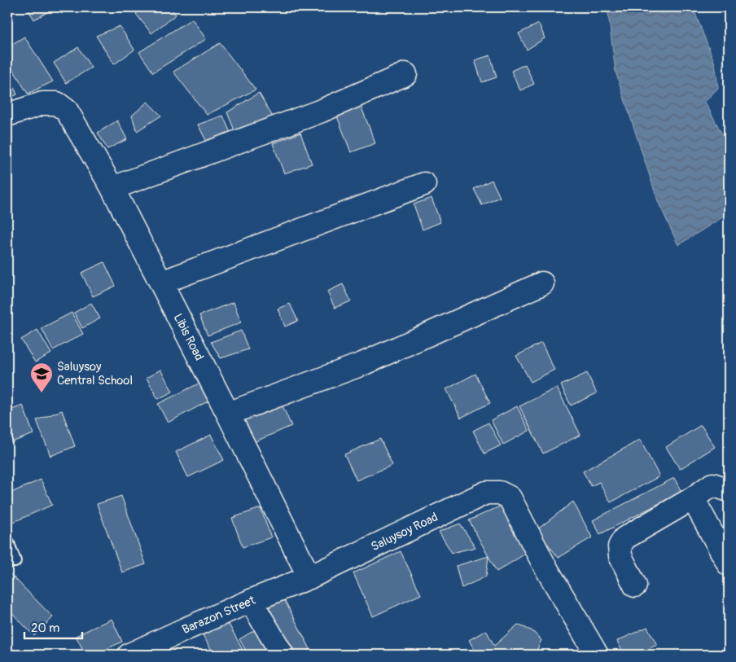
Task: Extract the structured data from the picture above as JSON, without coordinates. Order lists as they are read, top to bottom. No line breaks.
{"streets":{"street":["Libis Road","Saluysoy Road","Barazon Street"]},"crossings":[["Libis Road","Saluysoy Road"],["Libis Road","Barazon Street"],["Saluysoy Road","Barazon Street"]],"places":{"school or university":["Saluysoy Central School"]},"scale_bar":"20 m"}
